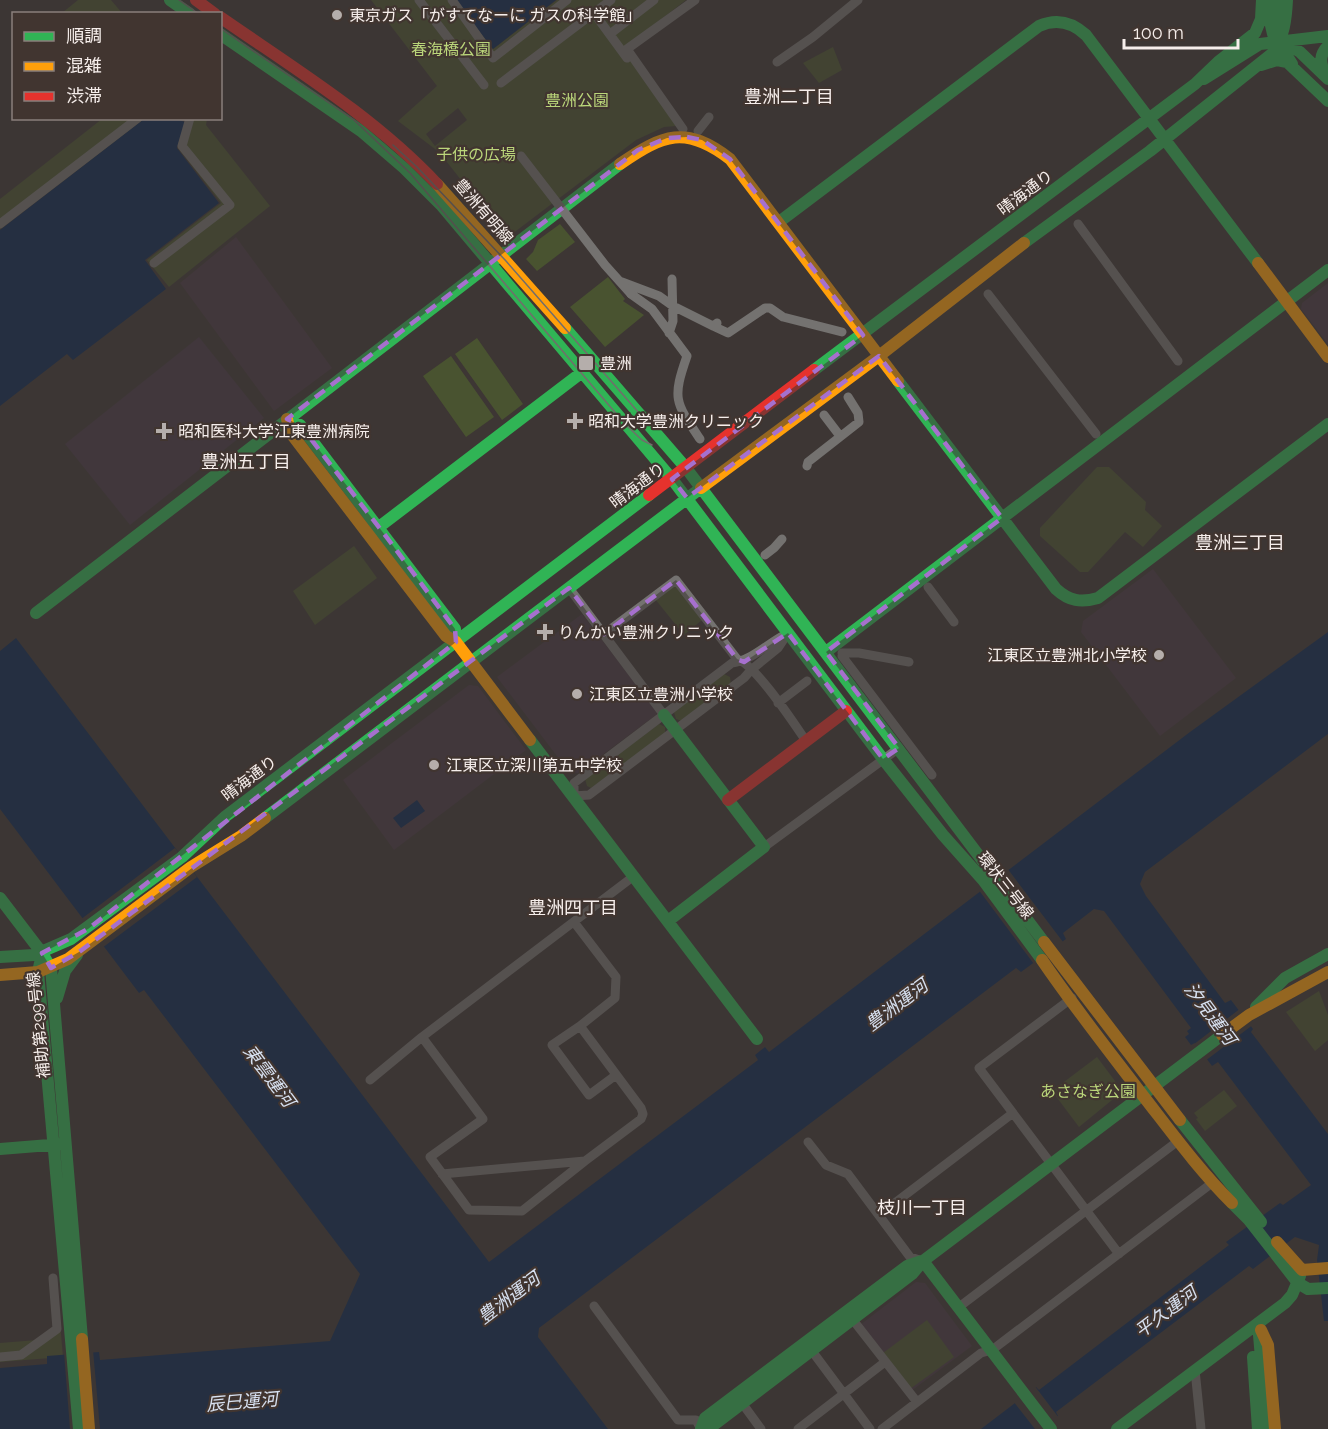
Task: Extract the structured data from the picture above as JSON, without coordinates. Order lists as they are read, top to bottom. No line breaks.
{"streets":{"main road":["晴海通り","豊洲有明線","環状三号線","補助第299号線"]},"crossings":[["晴海通り","豊洲有明線"],["晴海通り","環状三号線"],["晴海通り","補助第299号線"],["豊洲有明線","環状三号線"]],"districts":["豊洲二丁目","豊洲五丁目","豊洲三丁目","豊洲四丁目","枝川一丁目"],"water":["豊洲運河","汐見運河","東雲運河","平久運河","辰巳運河"],"parks":["春海橋公園","豊洲公園","子供の広場","あさなぎ公園"],"places":{"other":["東京ガス「がすてなーに ガスの科学館」","江東区立豊洲北小学校","江東区立豊洲小学校","江東区立深川第五中学校"],"transit":["豊洲"],"health":["昭和大学豊洲クリニック","昭和医科大学江東豊洲病院","りんかい豊洲クリニック"]},"legend":["順調","混雑","渋滞"],"scale_bar":"100 m"}
